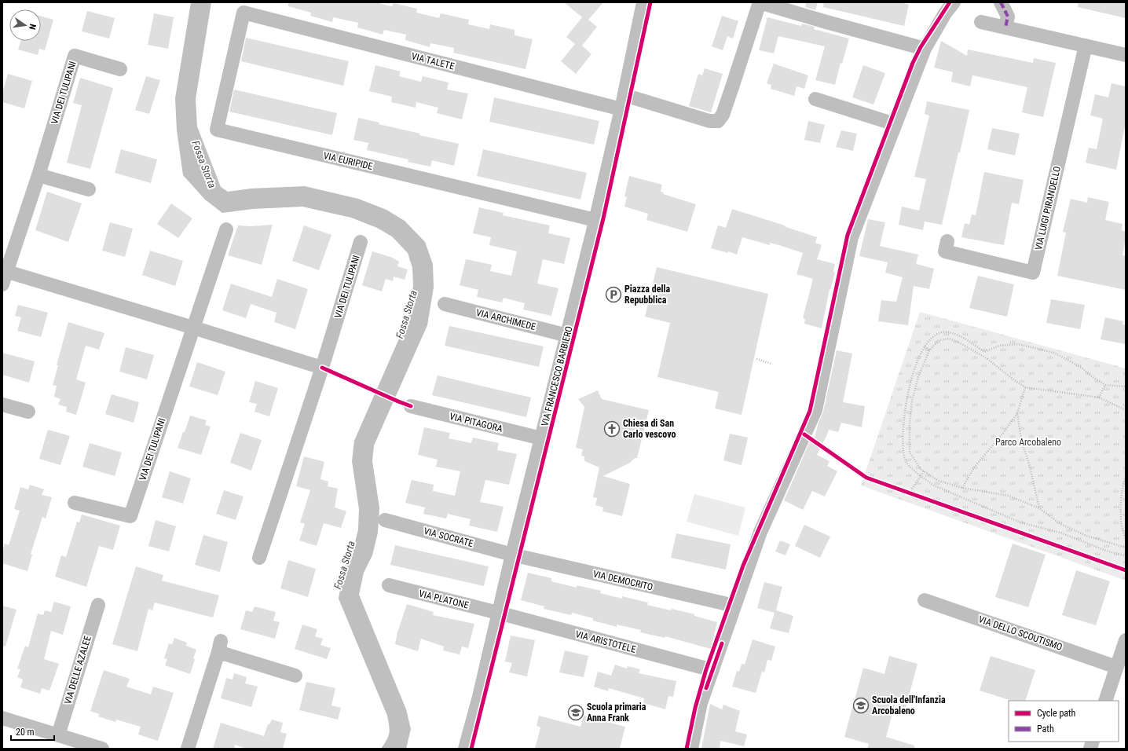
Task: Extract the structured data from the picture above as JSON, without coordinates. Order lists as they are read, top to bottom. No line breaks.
{"streets":{"street":["VIA TALETE","VIA DEI TULIPANI","VIA EURIPIDE","VIA LUIGI PIRANDELLO","VIA ARCHIMEDE","VIA FRANCESCO BARBIERO","VIA PITAGORA","VIA SOCRATE","VIA DEMOCRITO","VIA PLATONE","VIA DELLO SCOUTISMO","VIA ARISTOTELE","VIA DELLE AZALEE"]},"crossings":[["VIA TALETE","VIA EURIPIDE"],["VIA TALETE","VIA FRANCESCO BARBIERO"],["VIA EURIPIDE","VIA FRANCESCO BARBIERO"],["VIA ARCHIMEDE","VIA FRANCESCO BARBIERO"],["VIA FRANCESCO BARBIERO","VIA PITAGORA"],["VIA FRANCESCO BARBIERO","VIA SOCRATE"],["VIA FRANCESCO BARBIERO","VIA DEMOCRITO"],["VIA FRANCESCO BARBIERO","VIA PLATONE"],["VIA FRANCESCO BARBIERO","VIA ARISTOTELE"],["VIA SOCRATE","VIA DEMOCRITO"],["VIA PLATONE","VIA ARISTOTELE"]],"water":["Fossa Storta"],"parks":["Parco Arcobaleno"],"places":{"parking":["Piazza della Repubblica"],"church":["Chiesa di San Carlo vescovo"],"school or university":["Scuola dell'Infanzia Arcobaleno","Scuola primaria Anna Frank"]},"legend":["Cycle path","Path"],"scale_bar":"20 m","north":"right"}
